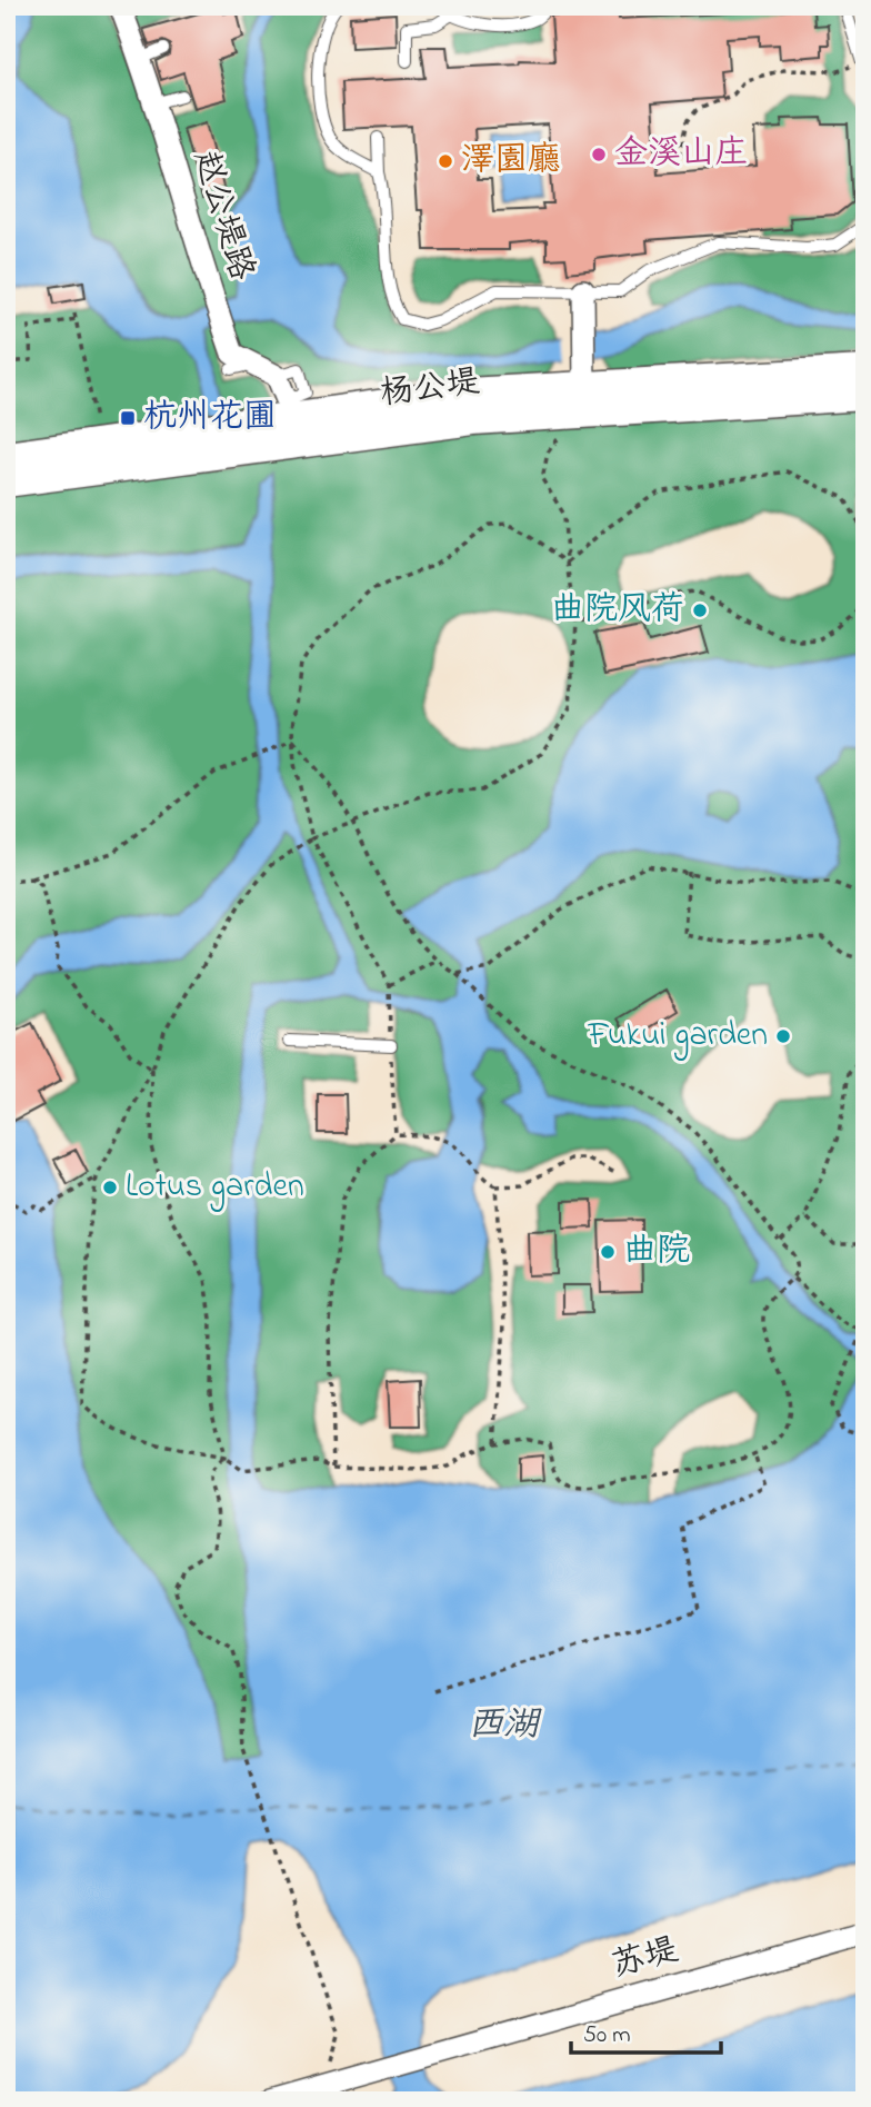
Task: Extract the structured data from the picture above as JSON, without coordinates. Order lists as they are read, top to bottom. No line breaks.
{"streets":{"main road":["杨公堤"],"street":["赵公堤路","苏堤"]},"crossings":[["赵公堤路","杨公堤"]],"water":["西湖"],"places":{"other":["金溪山庄","澤園廳","曲院风荷","Fukui garden","Lotus garden","曲院"],"transit":["杭州花圃"]},"scale_bar":"50 m"}
